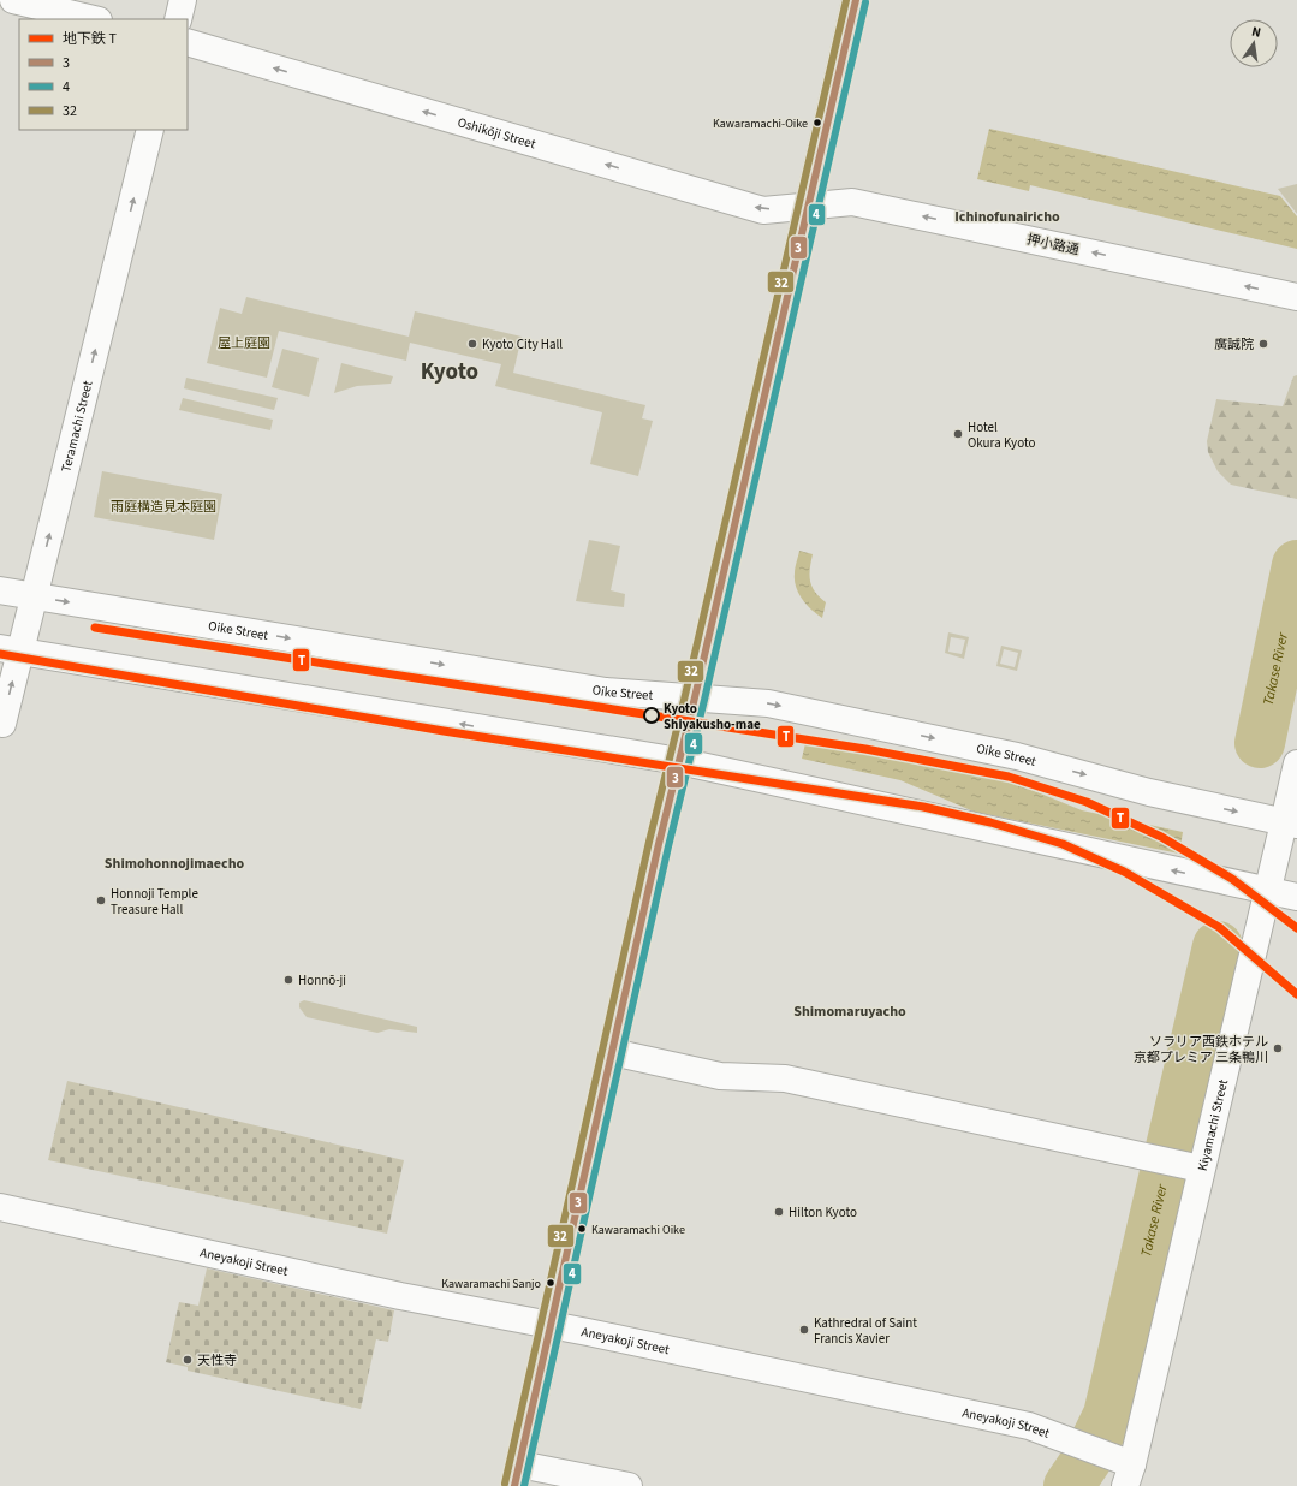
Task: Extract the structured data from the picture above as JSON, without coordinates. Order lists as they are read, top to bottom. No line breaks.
{"streets":{"street":["Oshikōji Street","押小路通","Teramachi Street","Oike Street","Kiyamachi Street","Aneyakoji Street"]},"crossings":[["Oshikōji Street","押小路通"],["Teramachi Street","Oike Street"],["Oike Street","Kiyamachi Street"],["Kiyamachi Street","Aneyakoji Street"]],"one_way":["Oshikōji Street","押小路通","Teramachi Street"],"districts":["Ichinofunairicho","Kyoto","Shimohonnojimaecho","Shimomaruyacho"],"water":["Takase River"],"parks":["屋上庭園","雨庭構造見本庭園"],"places":["Kawaramachi-Oike","Kyoto City Hall","廣誠院","Hotel Okura Kyoto","Kyoto Shiyakusho-mae","Honnoji Temple Treasure Hall","Honnō-ji","ソラリア西鉄ホテル 京都プレミア 三条鴨川","Hilton Kyoto","Kawaramachi Oike","Kawaramachi Sanjo","Kathredral of Saint Francis Xavier","天性寺"],"lines":["transit line 3","transit line 32","transit line 4","metro line T"],"legend":["地下鉄 T","3","4","32"],"north":"top"}
